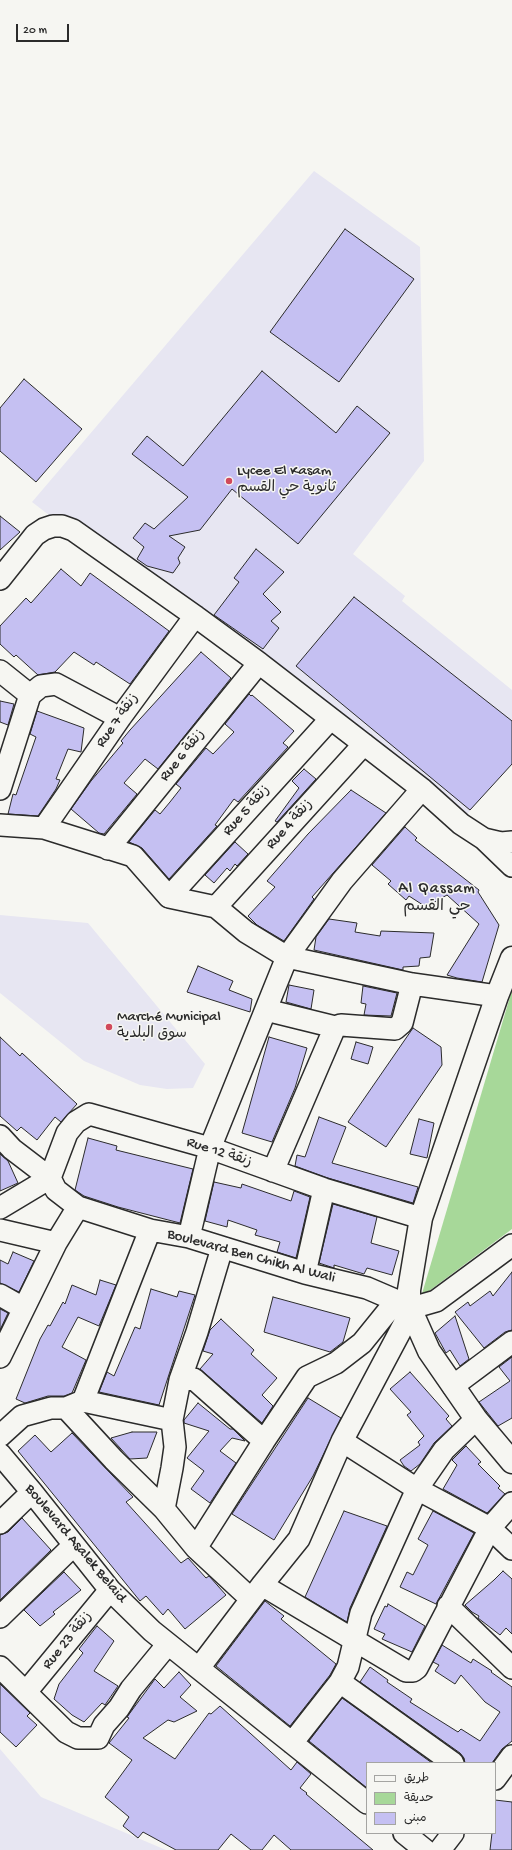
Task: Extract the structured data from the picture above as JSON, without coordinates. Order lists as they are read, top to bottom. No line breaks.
{"streets":{"street":["Rue 7 زنقة","Rue 6 زنقة","Rue 5 زنقة","Rue 4 زنقة","Rue 12 زنقة","Boulevard Ben Chikh Al Wali","Boulevard Asalek Belaid","Rue 23 زنقة"]},"crossings":[["Rue 12 زنقة","Boulevard Ben Chikh Al Wali"],["Boulevard Asalek Belaid","Rue 23 زنقة"]],"districts":["Al Qassam حي القسم"],"places":["Lycee El Kasam ثانوية حي القسم","Marché Municipal سوق البلدية"],"legend":["طريق","حديقة","مبنى"],"scale_bar":"20 m"}
